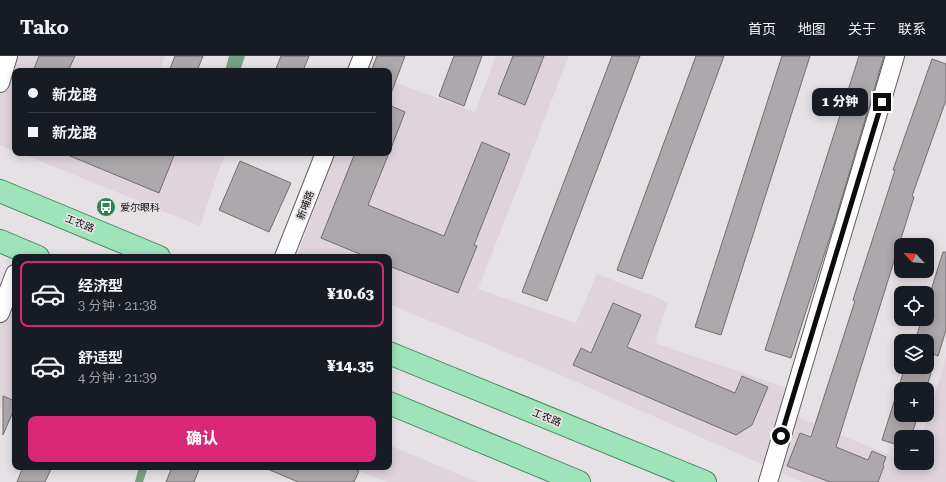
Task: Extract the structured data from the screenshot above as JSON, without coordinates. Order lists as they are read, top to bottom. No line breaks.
{"streets":{"main road":["工农路"],"street":["新哺路"]},"places":{"bus stop":["爱尔眼科"]},"north":"top left","page":{"header":"Tako","nav":["首页","地图","关于","联系"],"banner":["新龙路","新龙路"],"bubble":"1 分钟","map_buttons":["+","−"],"list":[{"name":"经济型","note":"3 分钟 · 21:38","value":"¥10.63"},{"name":"舒适型","note":"4 分钟 · 21:39","value":"¥14.35"}],"buttons":"确认"}}
